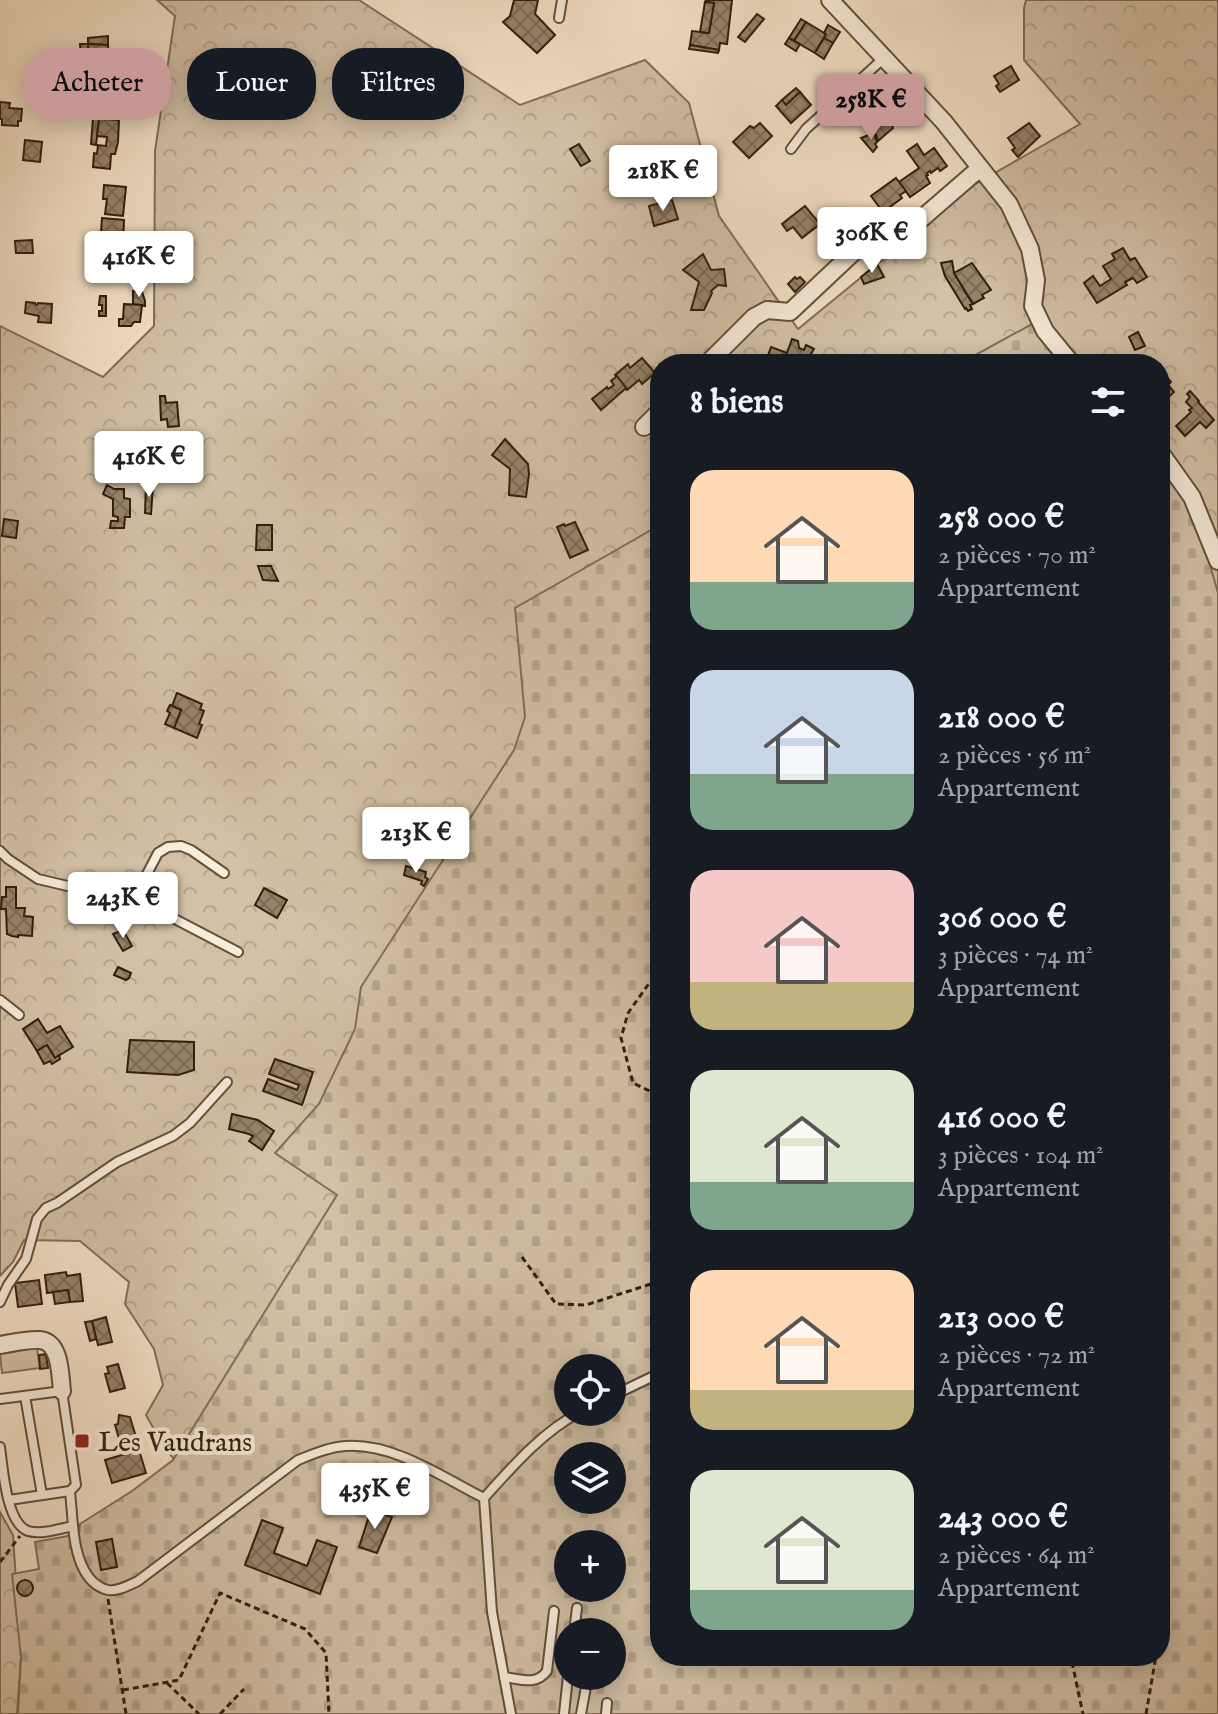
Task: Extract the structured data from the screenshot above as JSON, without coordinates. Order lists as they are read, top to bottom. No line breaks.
{"places":{"transit":["Les Vaudrans"]},"page":{"chip":["Acheter","Louer","Filtres"],"price":["258K €","218K €","306K €","416K €","416K €","213K €","243K €","435K €"],"heading":"8 biens","list":[{"name":"258 000 €","note":"2 pièces · 70 m² · Appartement"},{"name":"218 000 €","note":"2 pièces · 56 m² · Appartement"},{"name":"306 000 €","note":"3 pièces · 74 m² · Appartement"},{"name":"416 000 €","note":"3 pièces · 104 m² · Appartement"},{"name":"213 000 €","note":"2 pièces · 72 m² · Appartement"},{"name":"243 000 €","note":"2 pièces · 64 m² · Appartement"}],"map_buttons":["+","−"]}}
